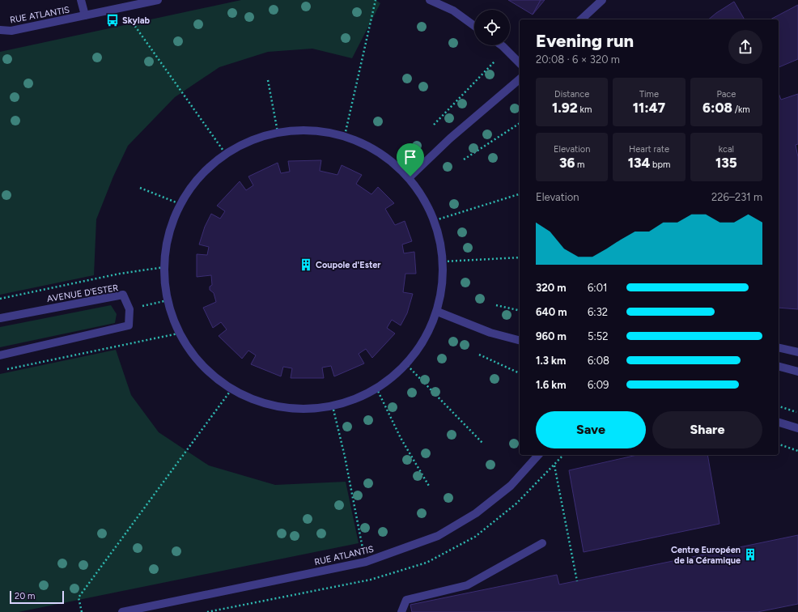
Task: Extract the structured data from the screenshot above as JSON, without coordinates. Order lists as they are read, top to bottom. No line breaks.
{"streets":{"street":["RUE ATLANTIS","AVENUE D'ESTER"]},"places":{"bus stop":["Skylab"],"building":["Coupole d'Ester","Centre Européen de la Céramique"]},"scale_bar":"20 m","page":{"heading":["Evening run","20:08 · 6 × 320 m"],"stats":[["Distance","1.92 km"],["Time","11:47"],["Pace","6:08 /km"],["Elevation","36 m"],["Heart rate","134 bpm"],["kcal","135"]],"chart":["Elevation","226–231 m"],"list":[{"name":"320 m","note":"6:01"},{"name":"640 m","note":"6:32"},{"name":"960 m","note":"5:52"},{"name":"1.3 km","note":"6:08"},{"name":"1.6 km","note":"6:09"}],"buttons":["Save","Share"],"scale":"20 m"}}
